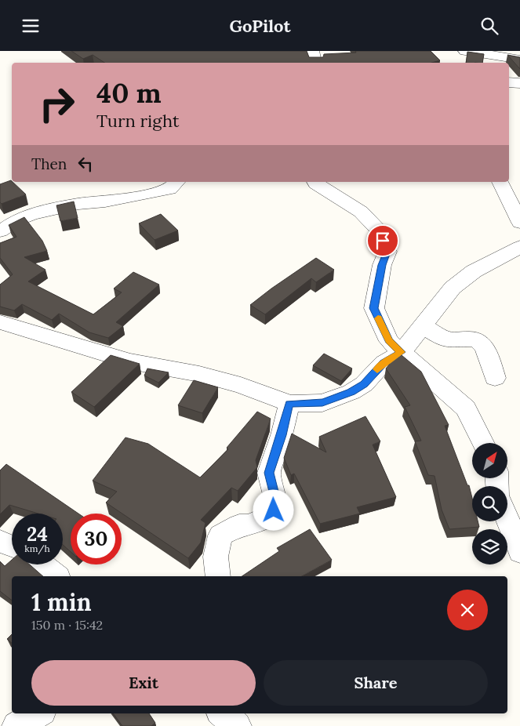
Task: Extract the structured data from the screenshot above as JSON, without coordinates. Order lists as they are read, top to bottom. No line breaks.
{"north":"top right","page":{"header":"GoPilot","turn":["40 m","Turn right"],"then":"Then","speed":"24 km/h","limit":"30","heading":["1 min","150 m · 15:42"],"buttons":["Exit","Share"]}}
